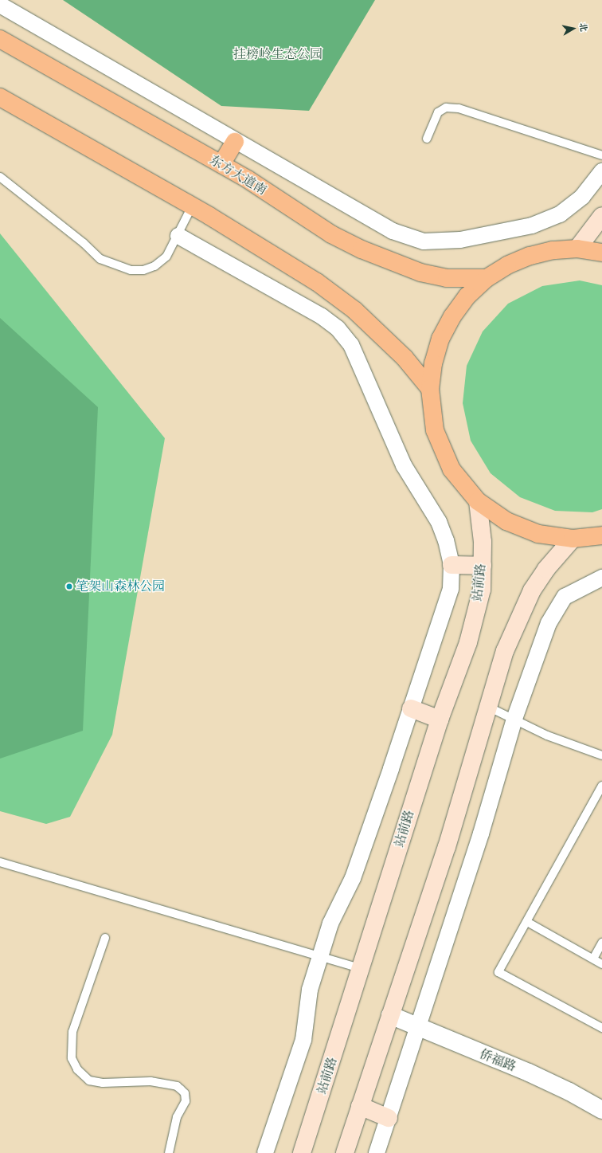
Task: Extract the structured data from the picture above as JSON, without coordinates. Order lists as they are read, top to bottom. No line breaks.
{"streets":{"main road":["东方大道南","站前路"],"street":["侨福路"]},"parks":["挂榜岭生态公园"],"places":["笔架山森林公园"],"north":"right"}
